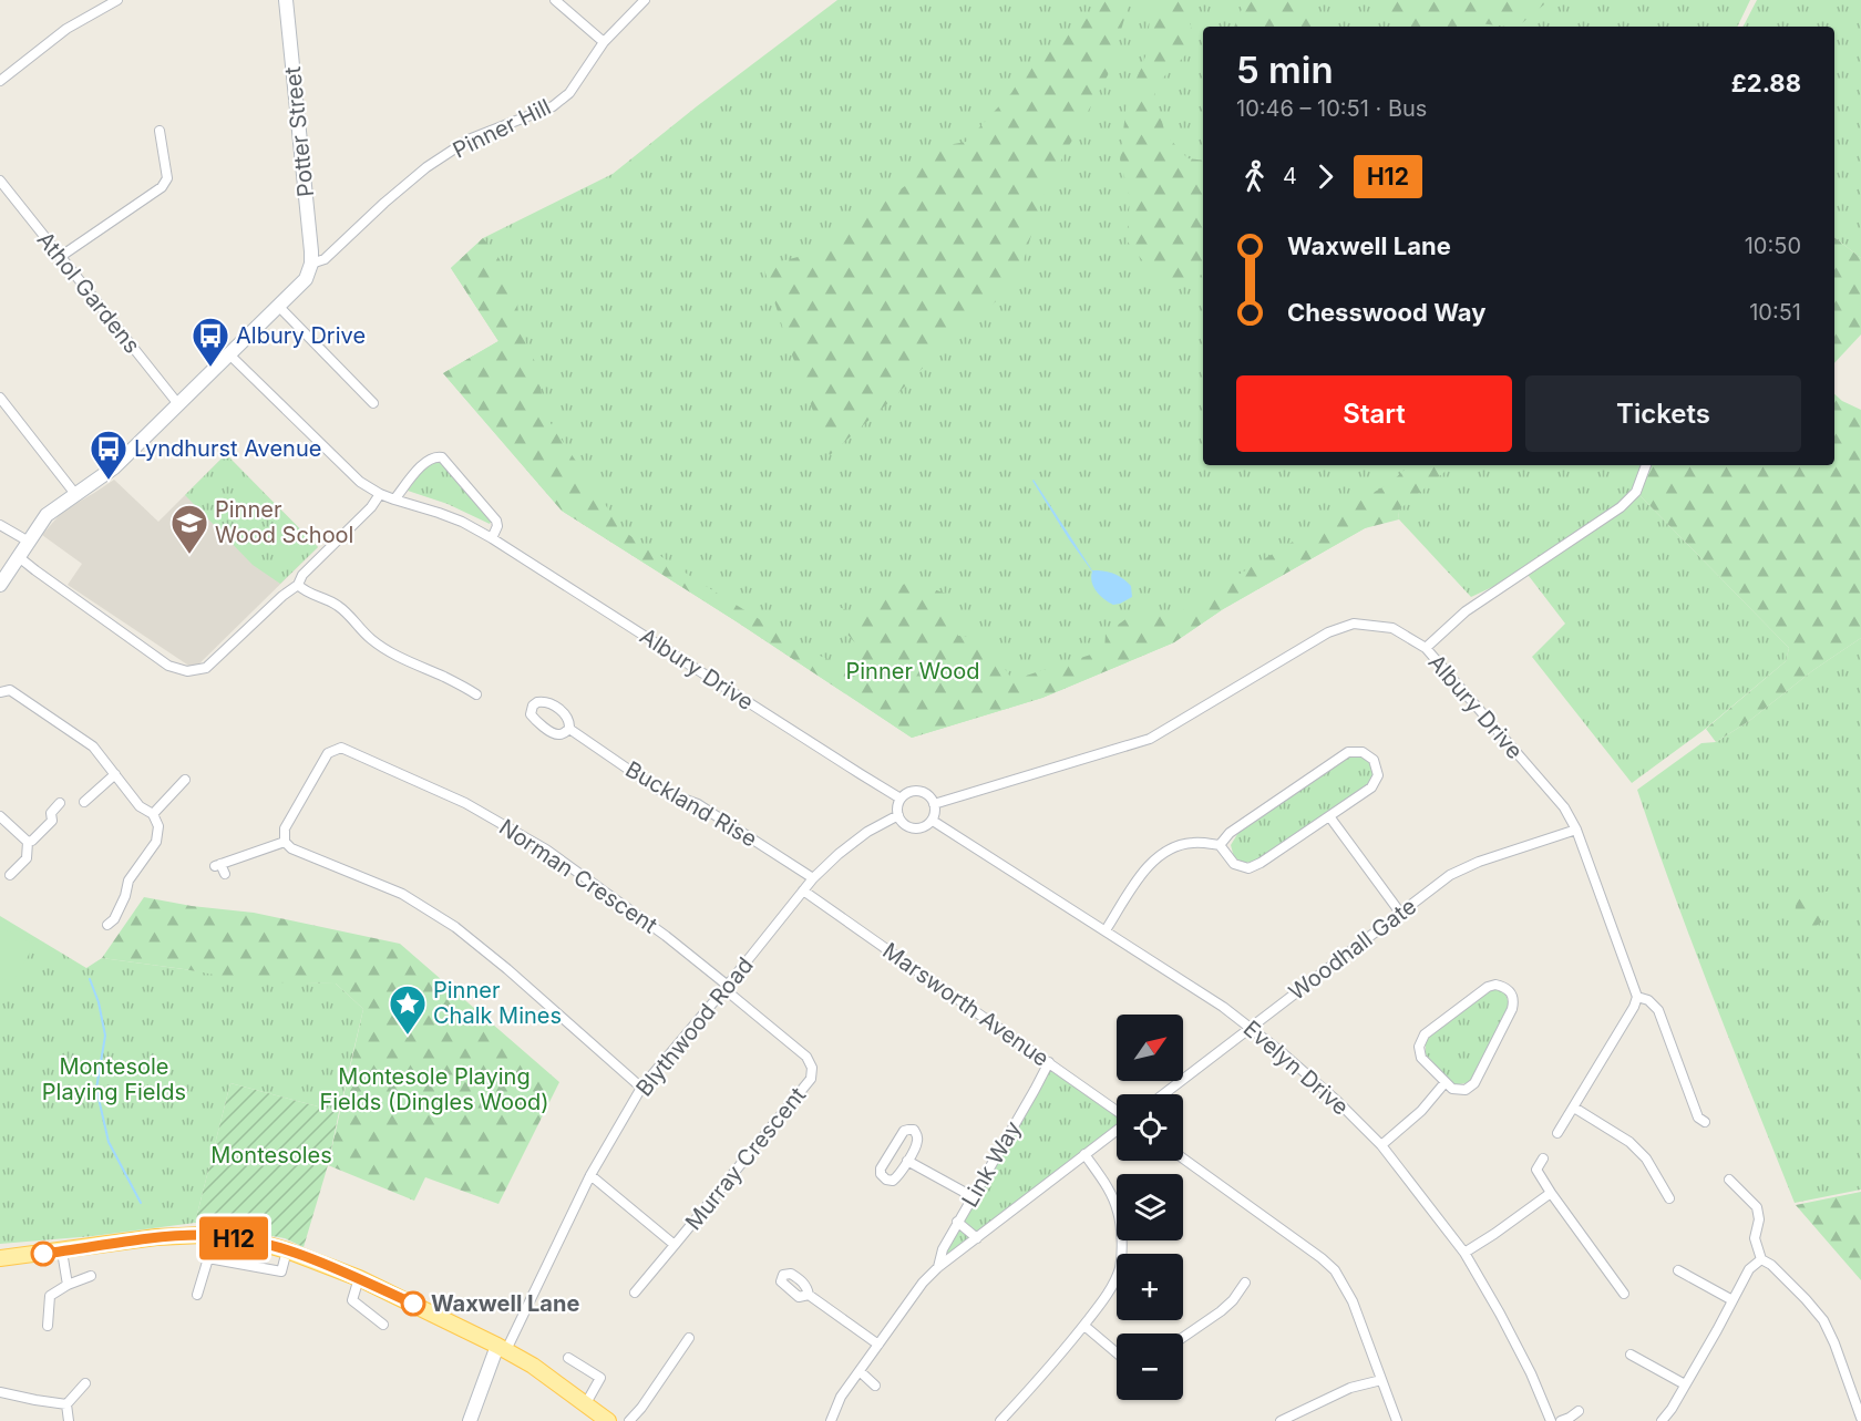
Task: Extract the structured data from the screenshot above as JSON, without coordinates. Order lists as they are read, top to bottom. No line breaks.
{"streets":{"street":["Pinner Hill","Potter Street","Athol Gardens","Albury Drive","Buckland Rise","Norman Crescent","Woodhall Gate","Marsworth Avenue","Blythwood Road","Evelyn Drive","Murray Crescent","Link Way"]},"crossings":[["Pinner Hill","Potter Street"],["Albury Drive","Woodhall Gate"],["Albury Drive","Blythwood Road"],["Albury Drive","Evelyn Drive"],["Buckland Rise","Blythwood Road"],["Norman Crescent","Blythwood Road"],["Norman Crescent","Murray Crescent"],["Woodhall Gate","Evelyn Drive"],["Marsworth Avenue","Blythwood Road"],["Marsworth Avenue","Link Way"],["Blythwood Road","Evelyn Drive"],["Blythwood Road","Murray Crescent"]],"parks":["Pinner Wood","Montesole Playing Fields","Montesole Playing Fields (Dingles Wood)","Montesoles"],"places":{"bus stop":["Albury Drive","Lyndhurst Avenue"],"school or university":["Pinner Wood School"],"place":["Pinner Chalk Mines"],"other":["Waxwell Lane"]},"lines":["bus line H12"],"north":"top right","page":{"on_map":"H12","heading":["5 min","10:46 – 10:51 · Bus","£2.88"],"legs":["4","H12"],"list":[{"name":"Waxwell Lane","value":"10:50"},{"name":"Chesswood Way","value":"10:51"}],"buttons":["Start","Tickets"],"map_buttons":["+","−"]}}
